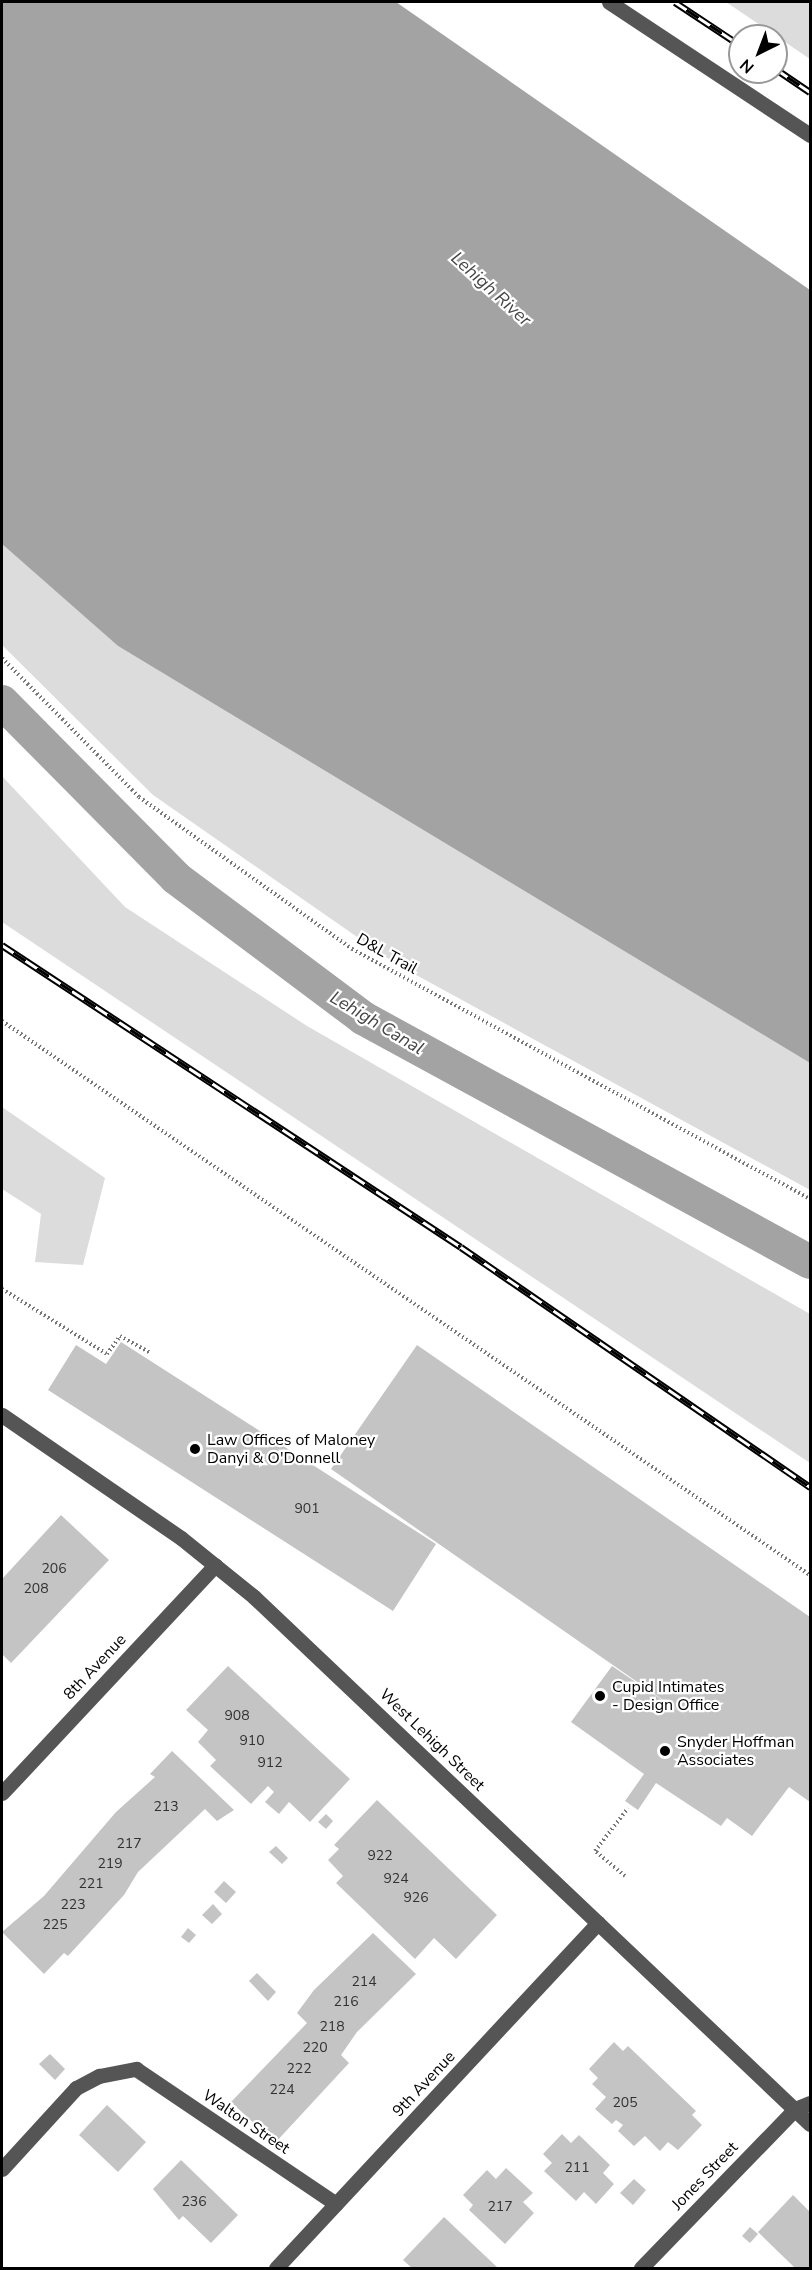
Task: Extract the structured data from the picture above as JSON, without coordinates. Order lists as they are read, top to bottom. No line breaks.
{"streets":{"street":["8th Avenue","West Lehigh Street","9th Avenue","Walton Street","Jones Street"],"path":["D&L Trail"]},"crossings":[["8th Avenue","West Lehigh Street"],["West Lehigh Street","9th Avenue"],["West Lehigh Street","Jones Street"],["9th Avenue","Walton Street"]],"water":["Lehigh River","Lehigh Canal"],"places":["Law Offices of Maloney Danyi & O'Donnell","Cupid Intimates - Design Office","Snyder Hoffman Associates"],"house_numbers":["901","206","208","908","910","912","213","217","922","219","924","221","926","223","225","214","216","218","220","222","224","205","211","236","217"],"north":"bottom left"}
